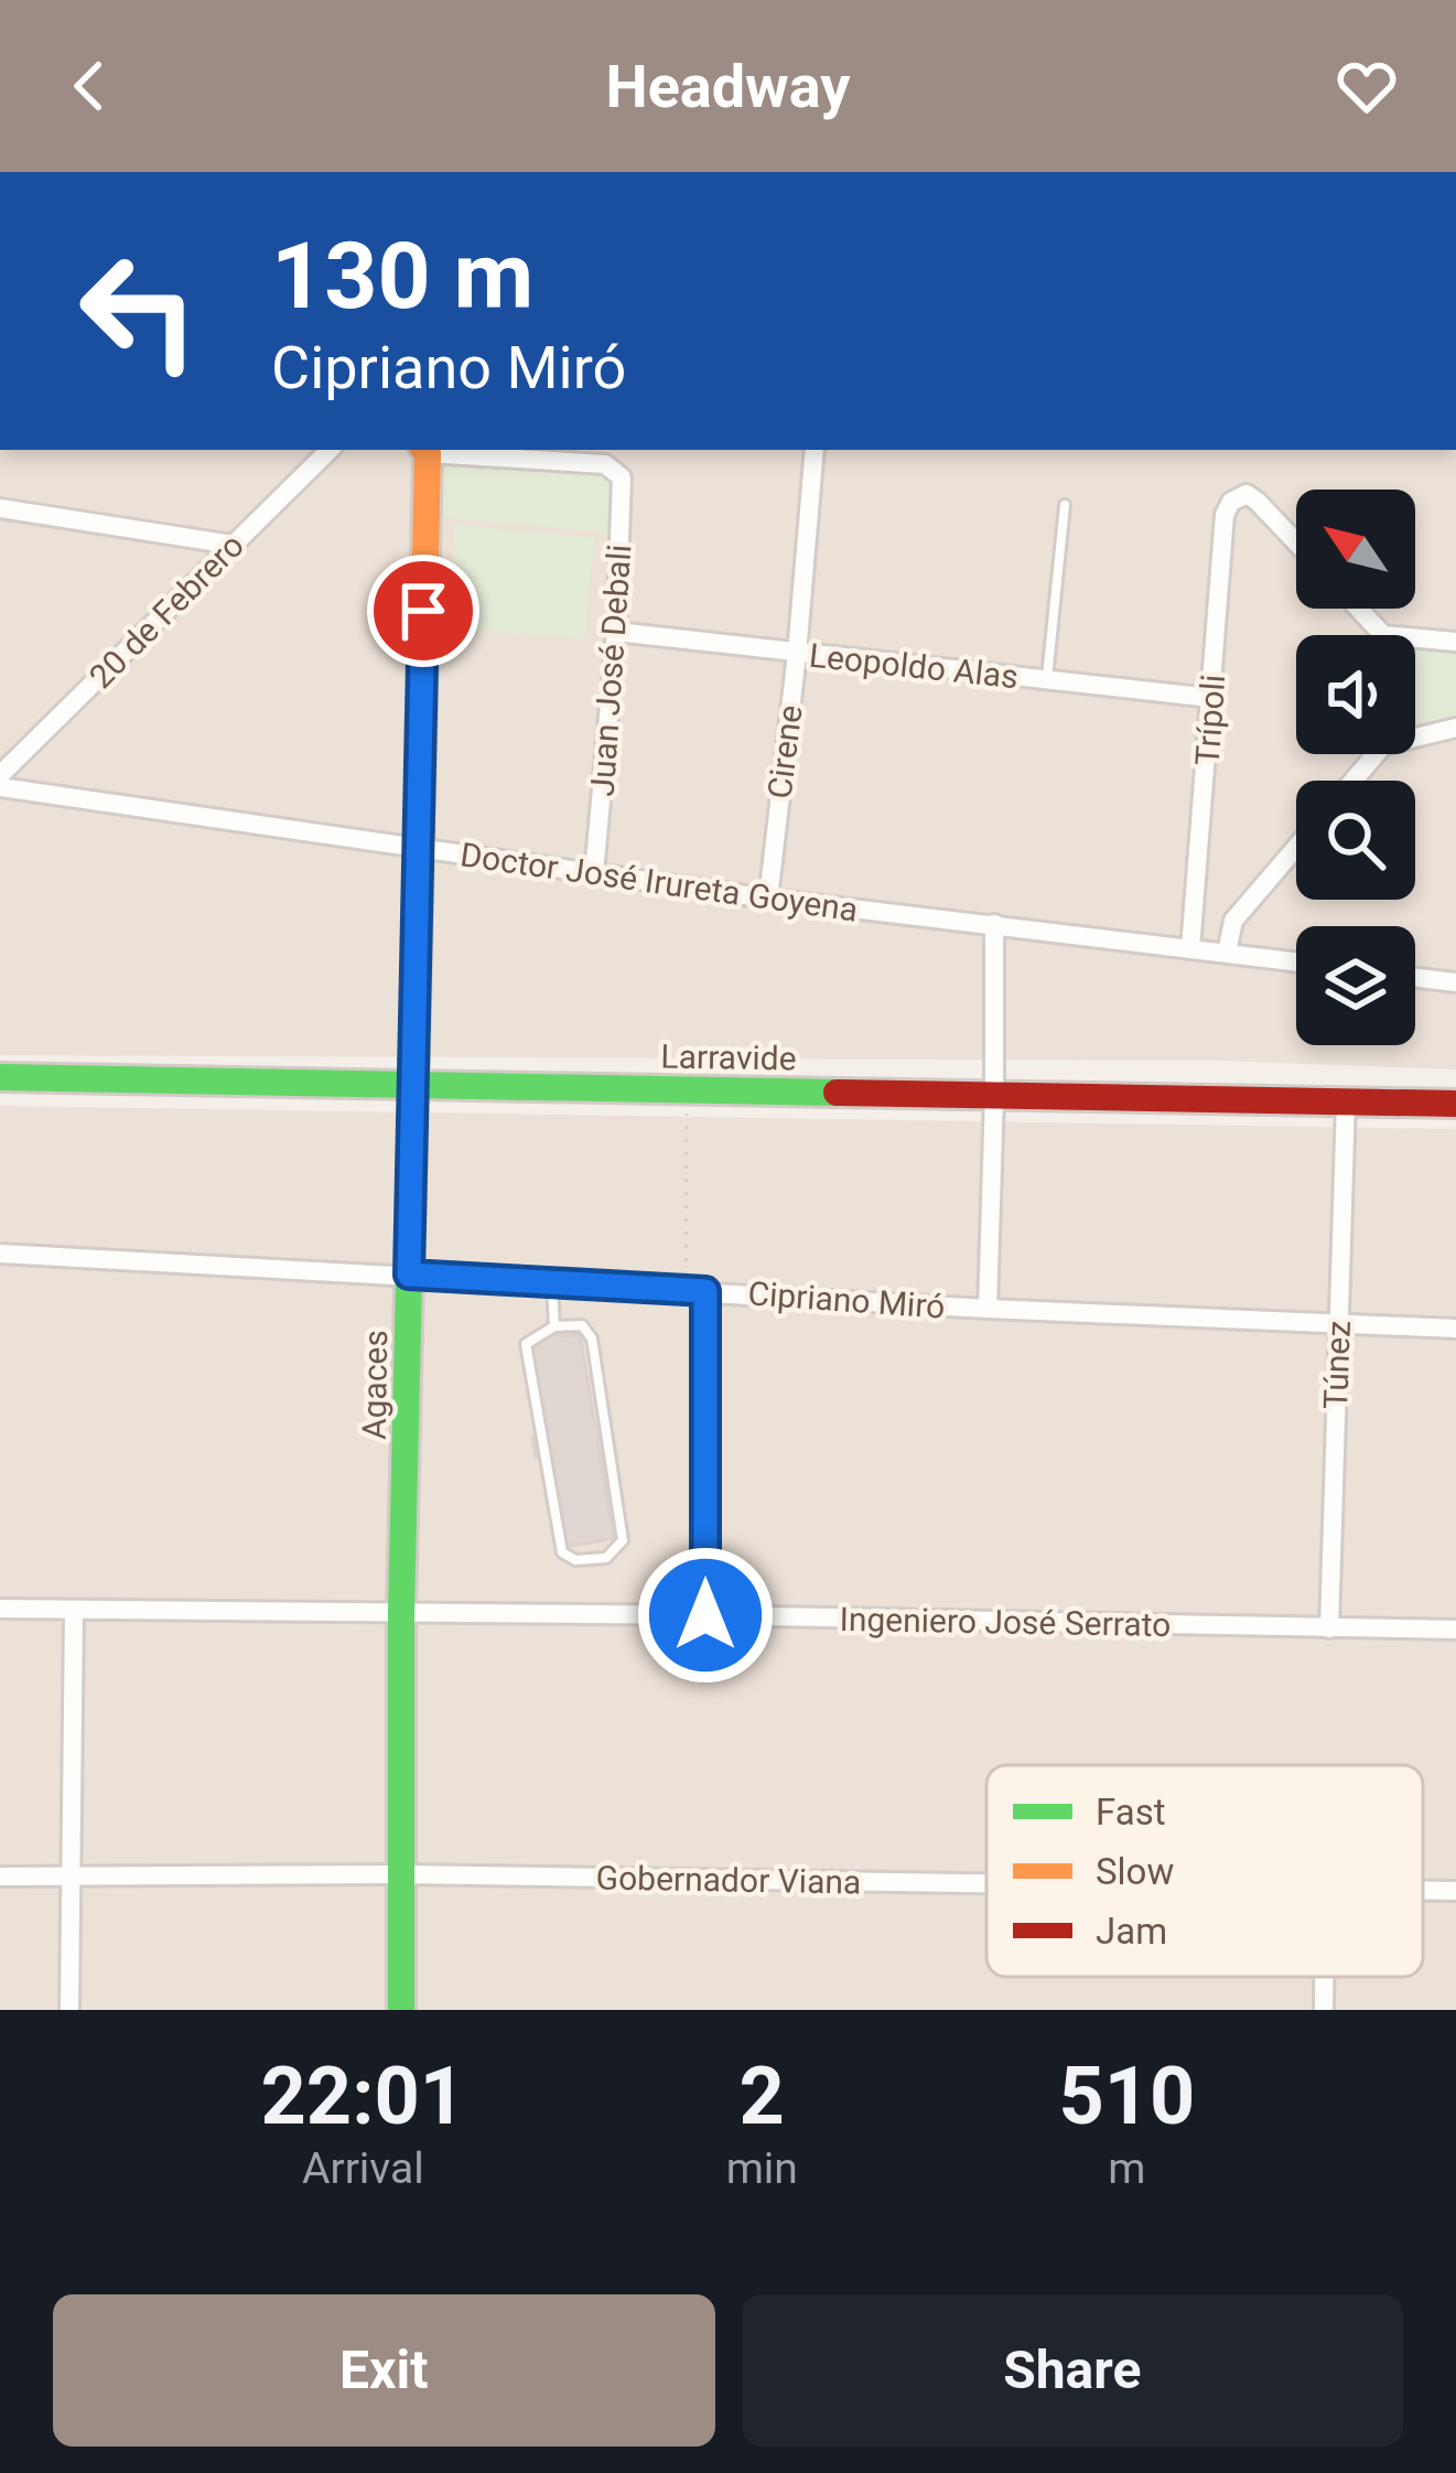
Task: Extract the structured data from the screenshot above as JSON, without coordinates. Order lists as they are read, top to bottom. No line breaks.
{"streets":{"street":["20 de Febrero","Leopoldo Alas","Juan José Debali","Trípoli","Cirene","Doctor José Irureta Goyena","Larravide","Cipriano Miró","Túnez","Agaces","Ingeniero José Serrato","Gobernador Viana"]},"crossings":[["Leopoldo Alas","Juan José Debali"],["Leopoldo Alas","Trípoli"],["Leopoldo Alas","Cirene"],["Juan José Debali","Doctor José Irureta Goyena"],["Juan José Debali","Agaces"],["Trípoli","Doctor José Irureta Goyena"],["Cirene","Doctor José Irureta Goyena"],["Doctor José Irureta Goyena","Agaces"],["Larravide","Túnez"],["Larravide","Agaces"],["Cipriano Miró","Túnez"],["Cipriano Miró","Agaces"],["Túnez","Ingeniero José Serrato"],["Agaces","Ingeniero José Serrato"],["Agaces","Gobernador Viana"]],"legend":["Fast","Slow","Jam"],"north":"top left","page":{"header":"Headway","turn":["130 m","Cipriano Miró"],"eta":["22:01","Arrival","2","min","510","m"],"buttons":["Exit","Share"]}}
